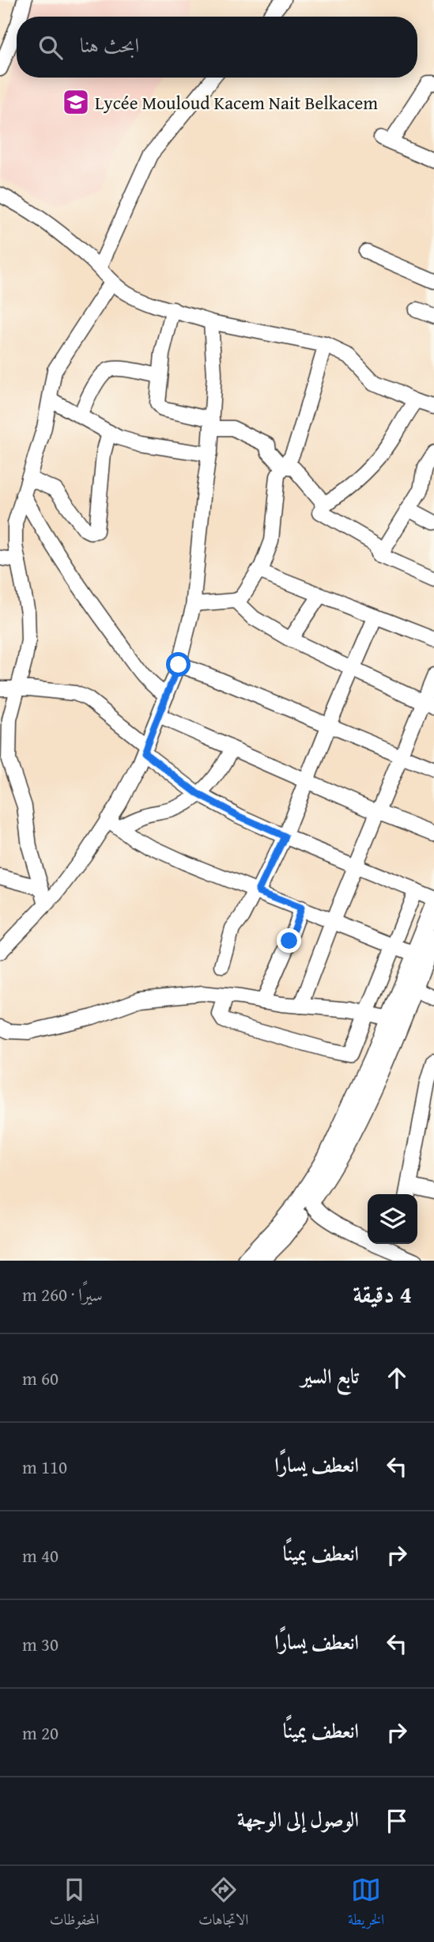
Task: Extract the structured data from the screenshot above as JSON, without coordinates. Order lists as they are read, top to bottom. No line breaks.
{"places":{"school or university":["Lycée Mouloud Kacem Nait Belkacem"]},"page":{"search":"ابحث هنا","heading":["4 دقيقة","سيرًا · 260 m"],"list":[["تابع السير","60 m"],["انعطف يسارًا","110 m"],["انعطف يمينًا","40 m"],["انعطف يسارًا","30 m"],["انعطف يمينًا","20 m"],"الوصول إلى الوجهة"],"nav":["الخريطة","الاتجاهات","المحفوظات"]}}
